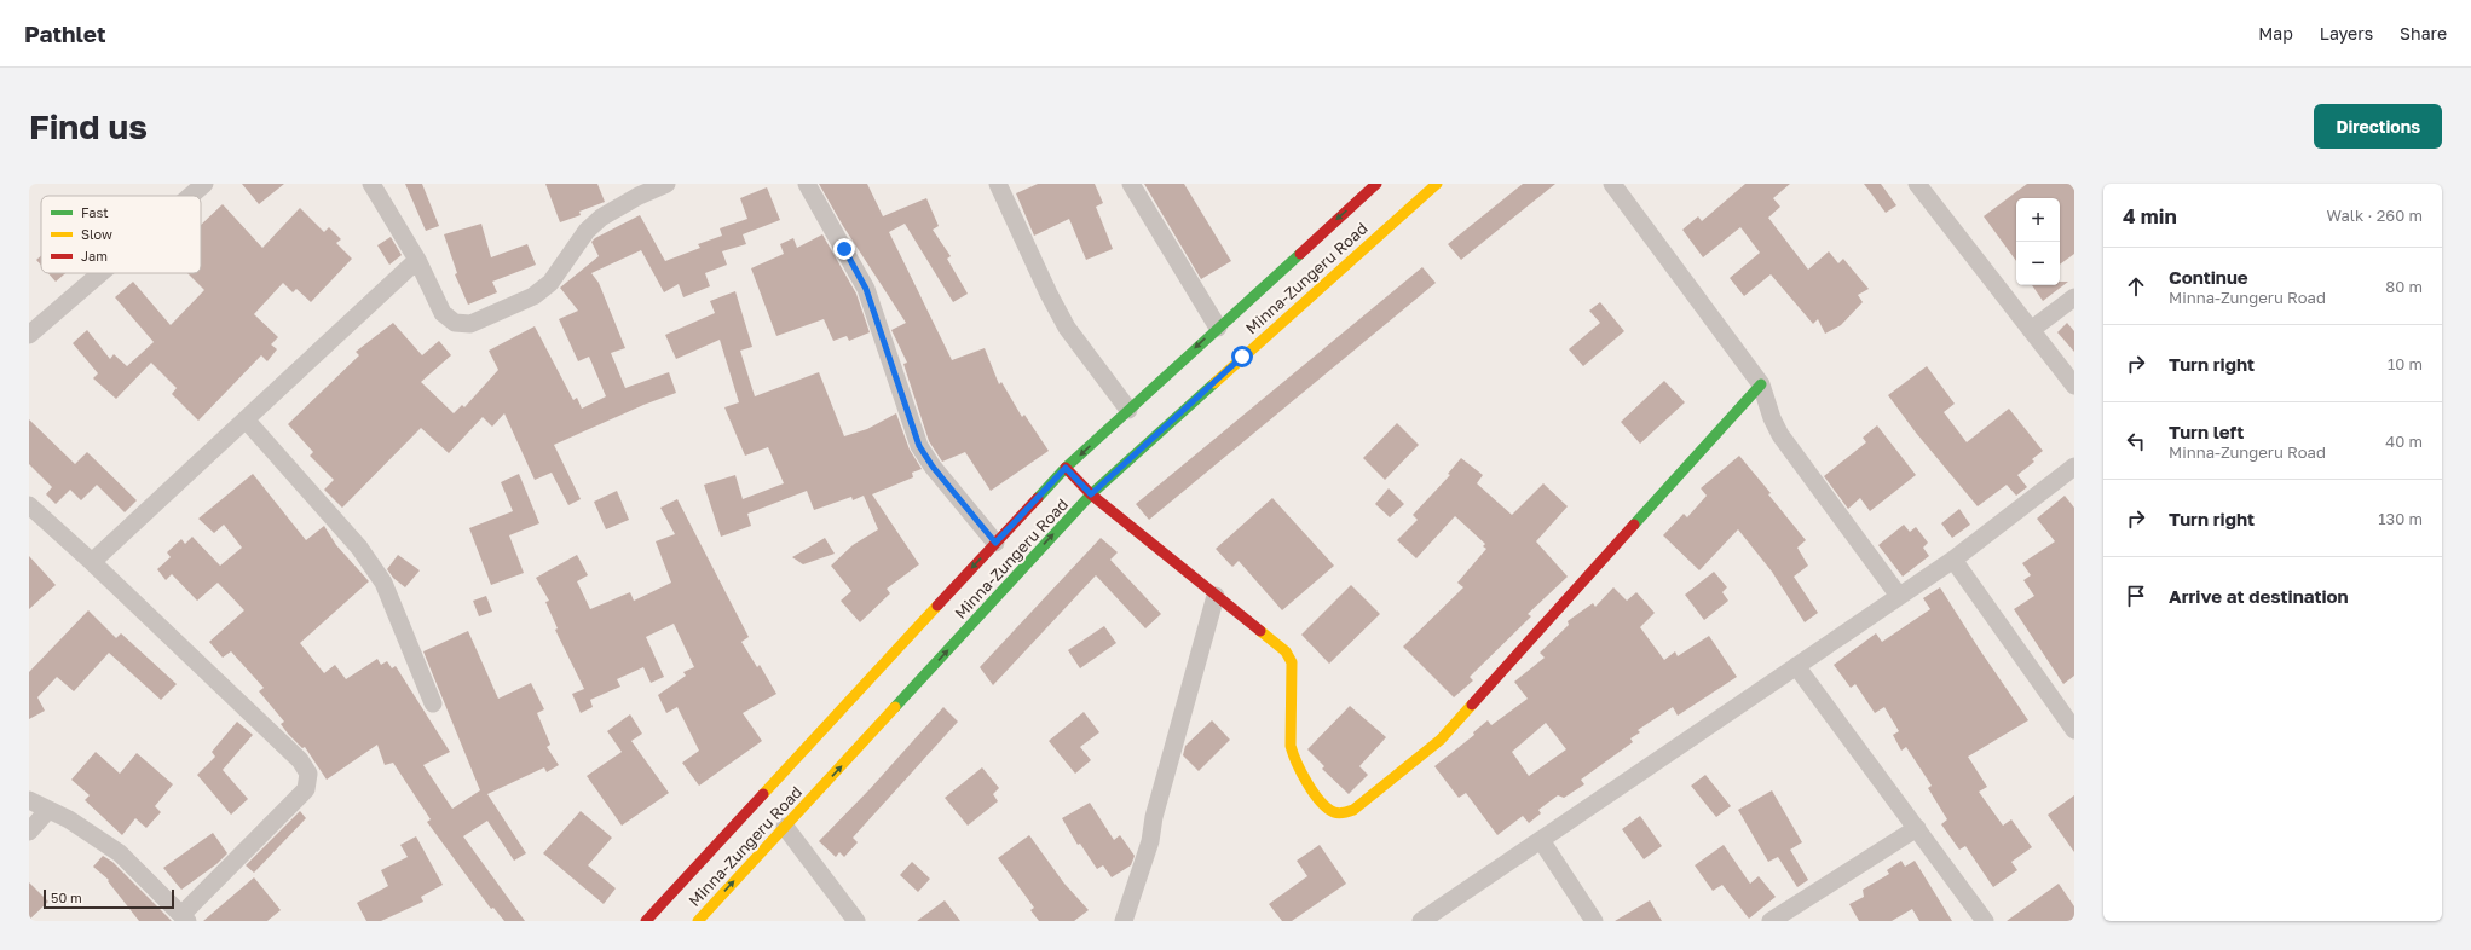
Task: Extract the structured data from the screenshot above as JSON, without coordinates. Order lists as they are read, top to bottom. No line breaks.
{"streets":{"main road":["Minna-Zungeru Road"]},"legend":["Fast","Slow","Jam"],"scale_bar":"50 m","page":{"header":"Pathlet","nav":["Map","Layers","Share"],"buttons":"Directions","title":"Find us","heading":["4 min","Walk · 260 m"],"map_buttons":["+","−"],"list":[["Continue","Minna-Zungeru Road","80 m"],["Turn right","10 m"],["Turn left","Minna-Zungeru Road","40 m"],["Turn right","130 m"],"Arrive at destination"],"scale":"50 m"}}
